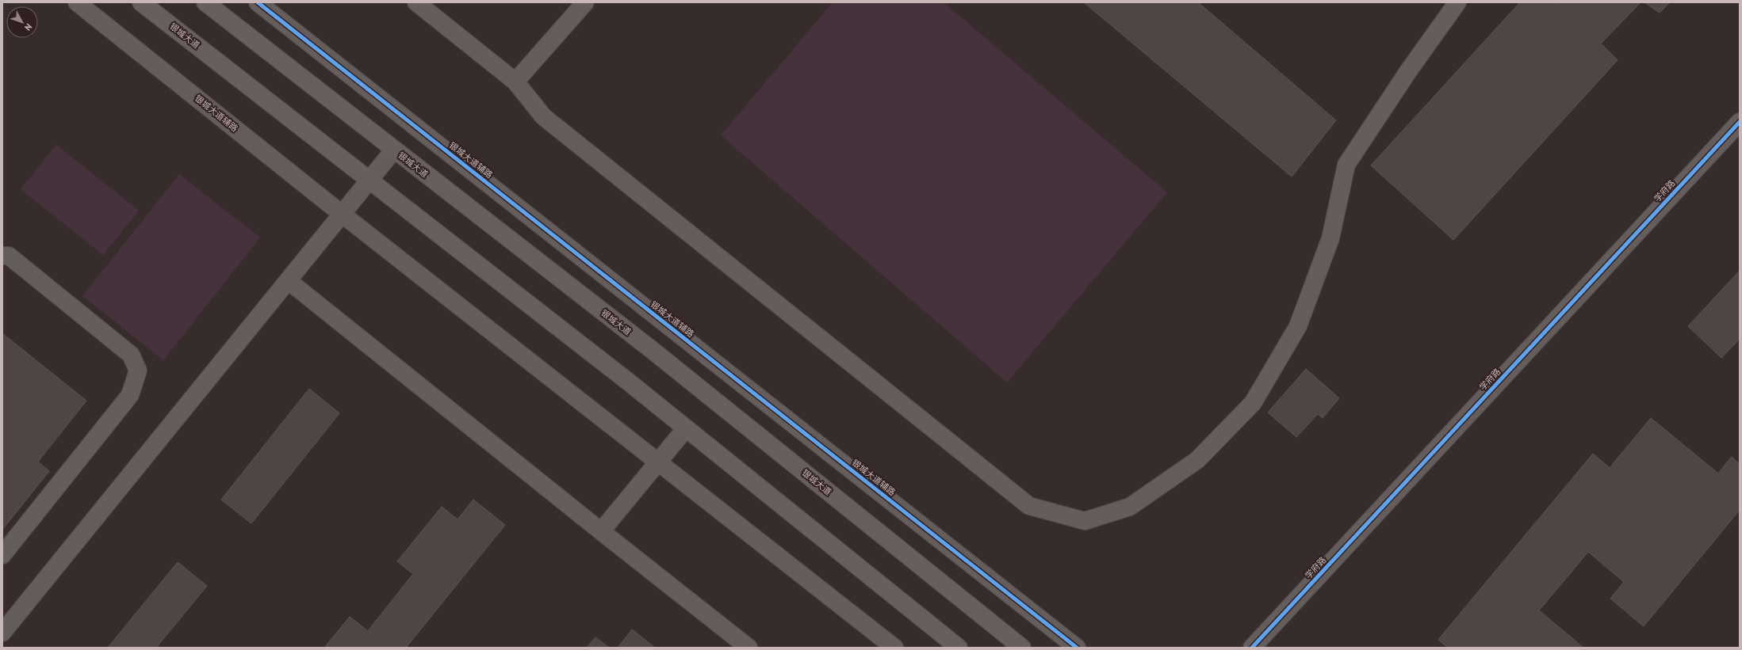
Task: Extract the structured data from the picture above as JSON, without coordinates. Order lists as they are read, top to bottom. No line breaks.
{"streets":{"main road":["银城大道"],"street":["银城大道辅路","学府路"]},"north":"bottom right"}
